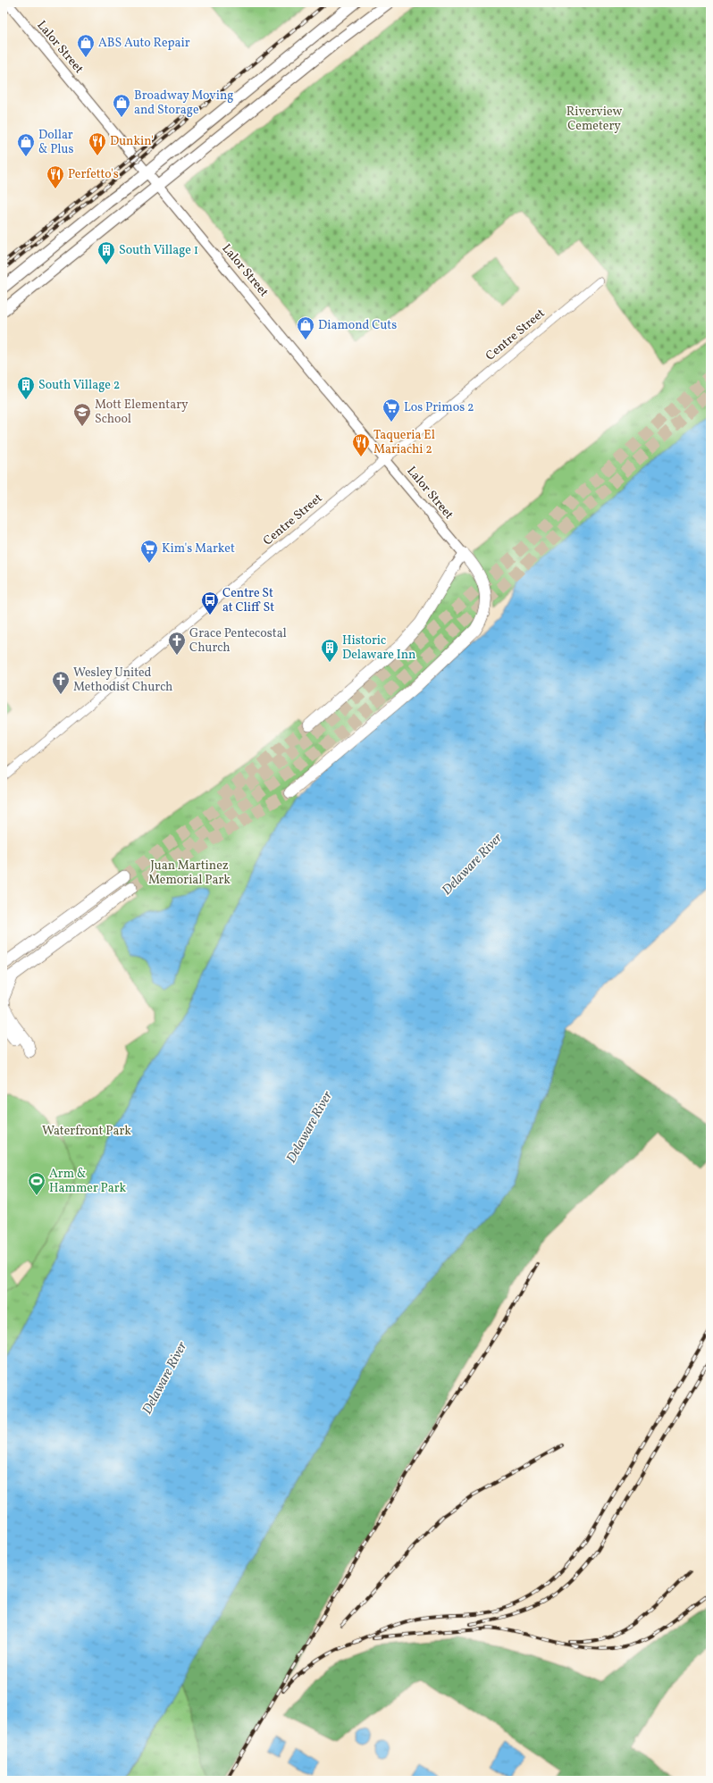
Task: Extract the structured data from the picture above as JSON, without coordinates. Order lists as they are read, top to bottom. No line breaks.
{"streets":{"main road":["Lalor Street"],"street":["Centre Street"]},"crossings":[["Lalor Street","Centre Street"]],"water":["Delaware River"],"parks":["Riverview Cemetery","Juan Martinez Memorial Park","Waterfront Park"],"places":{"shop":["ABS Auto Repair","Broadway Moving and Storage","Dollar & Plus","Diamond Cuts"],"restaurant":["Dunkin'","Perfetto's","Taqueria El Mariachi 2"],"building":["South Village 1","South Village 2","Historic Delaware Inn"],"supermarket":["Los Primos 2","Kim's Market"],"school or university":["Mott Elementary School"],"bus stop":["Centre St at Cliff St"],"church":["Grace Pentecostal Church","Wesley United Methodist Church"],"sports":["Arm & Hammer Park"]}}
